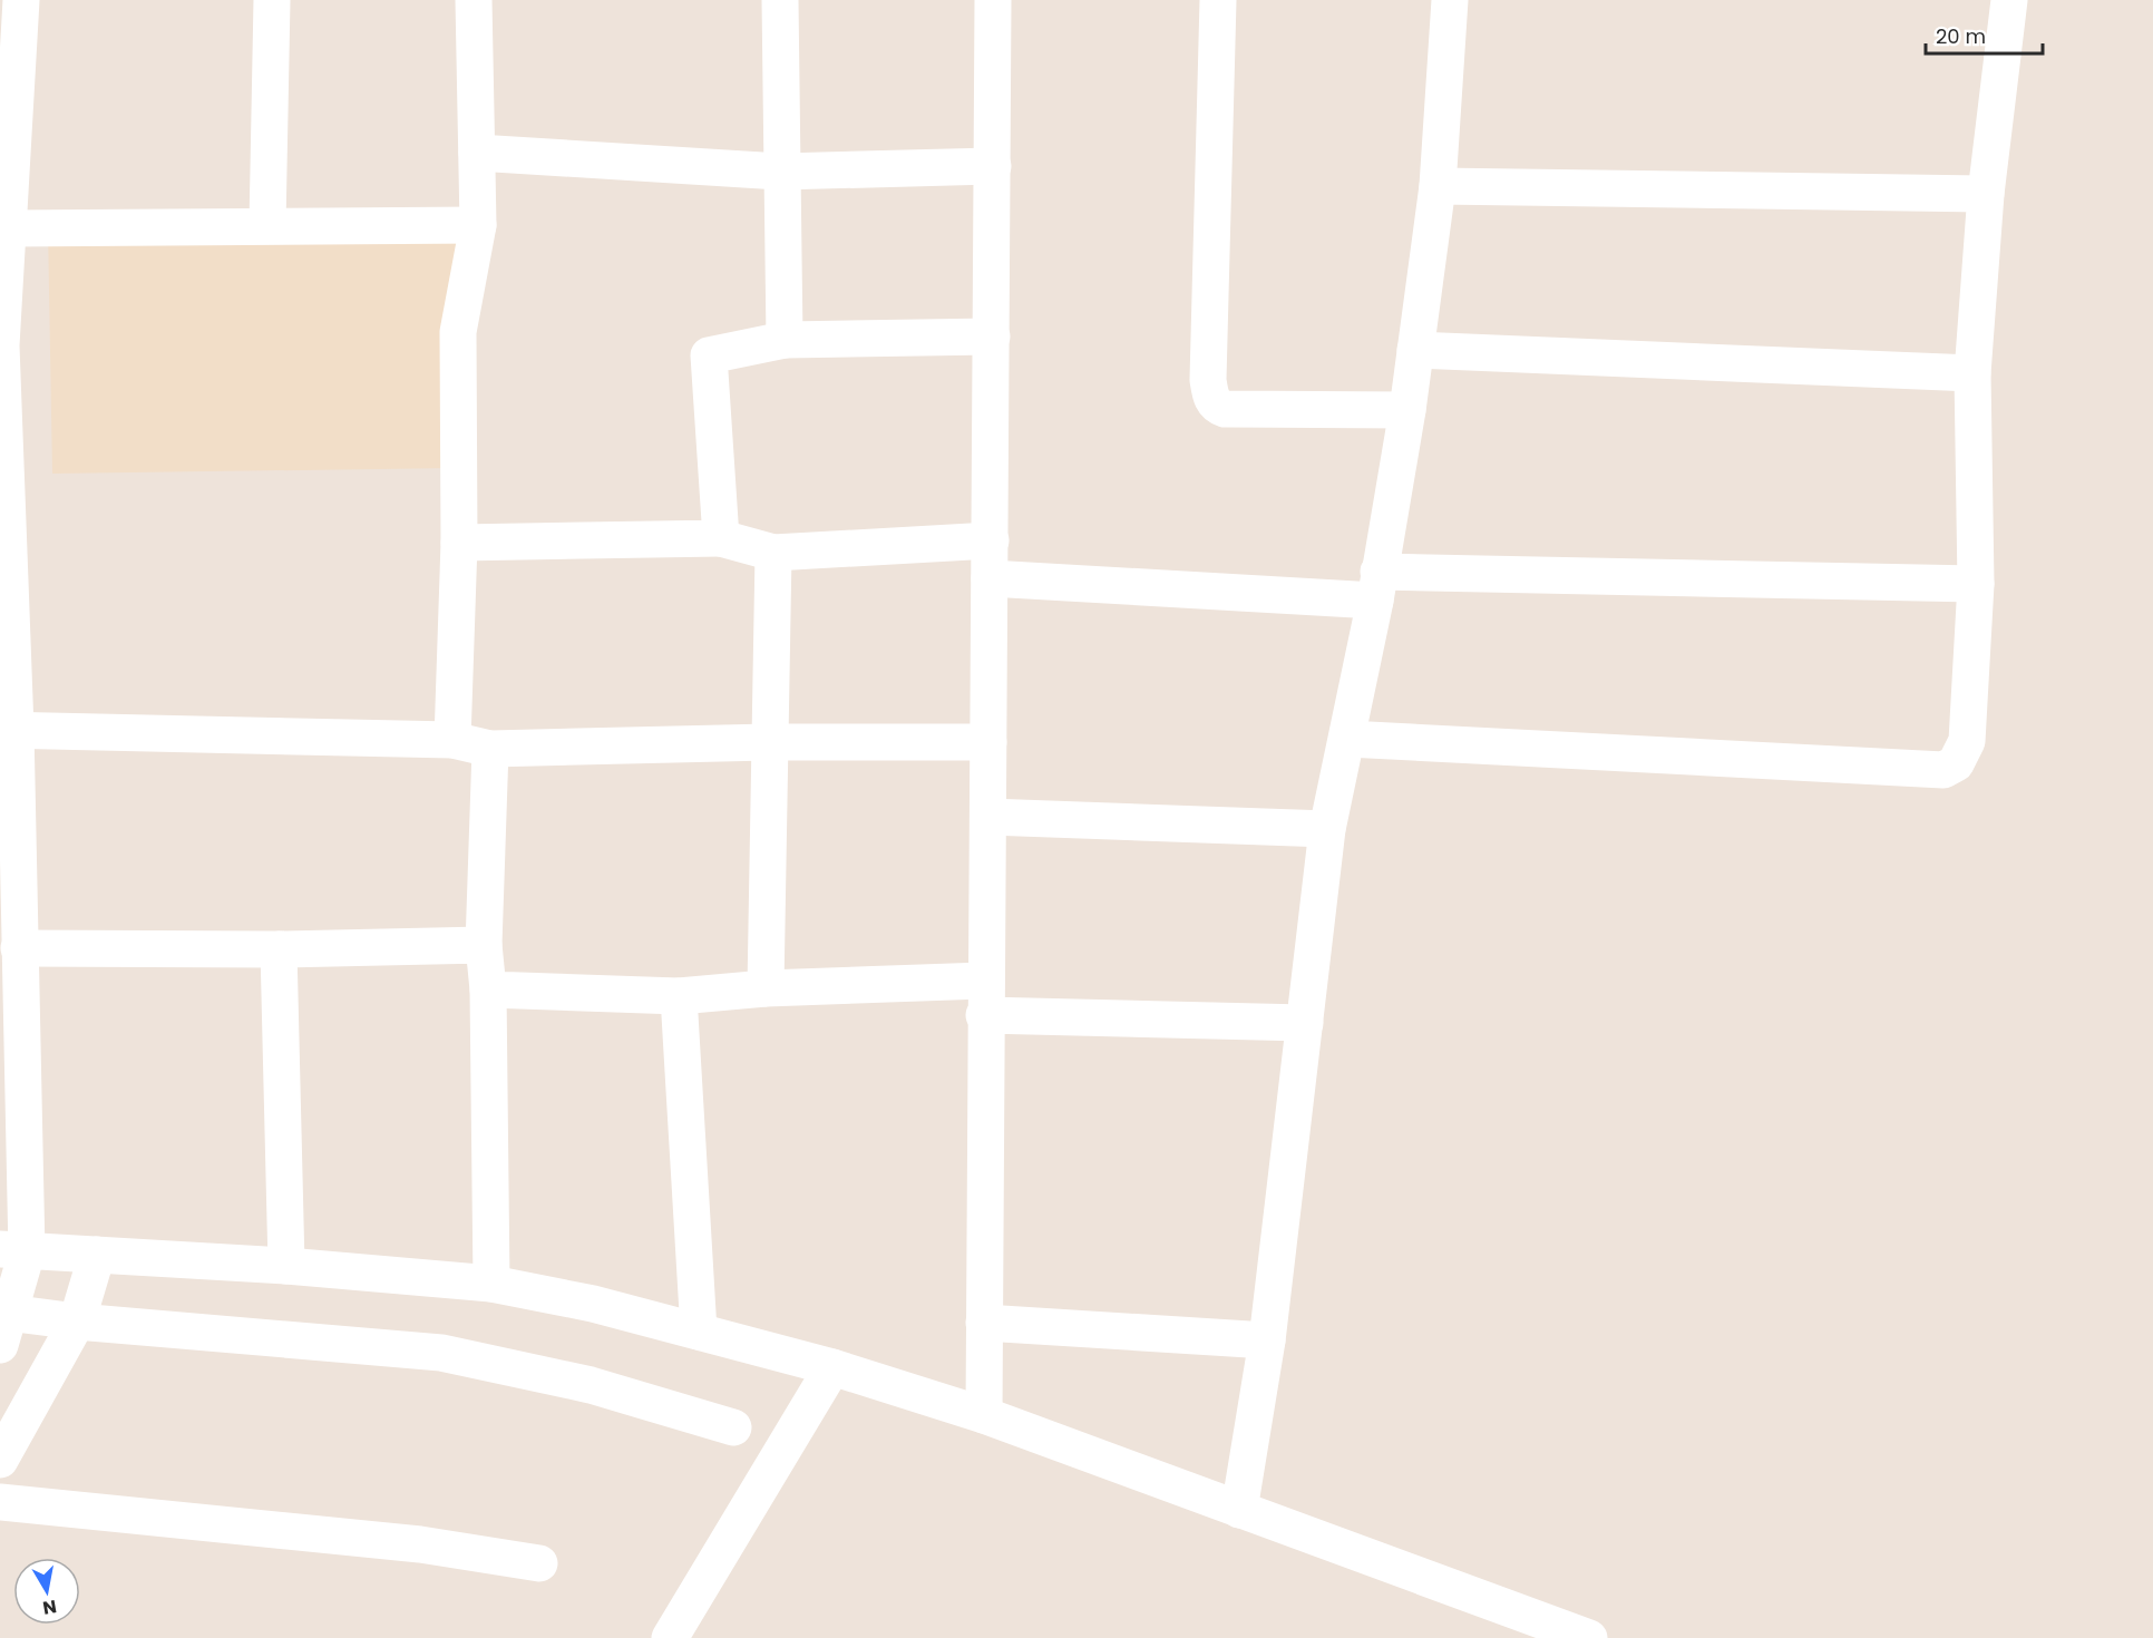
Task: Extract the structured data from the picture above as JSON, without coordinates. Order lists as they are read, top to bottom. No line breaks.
{"scale_bar":"20 m","north":"bottom"}
